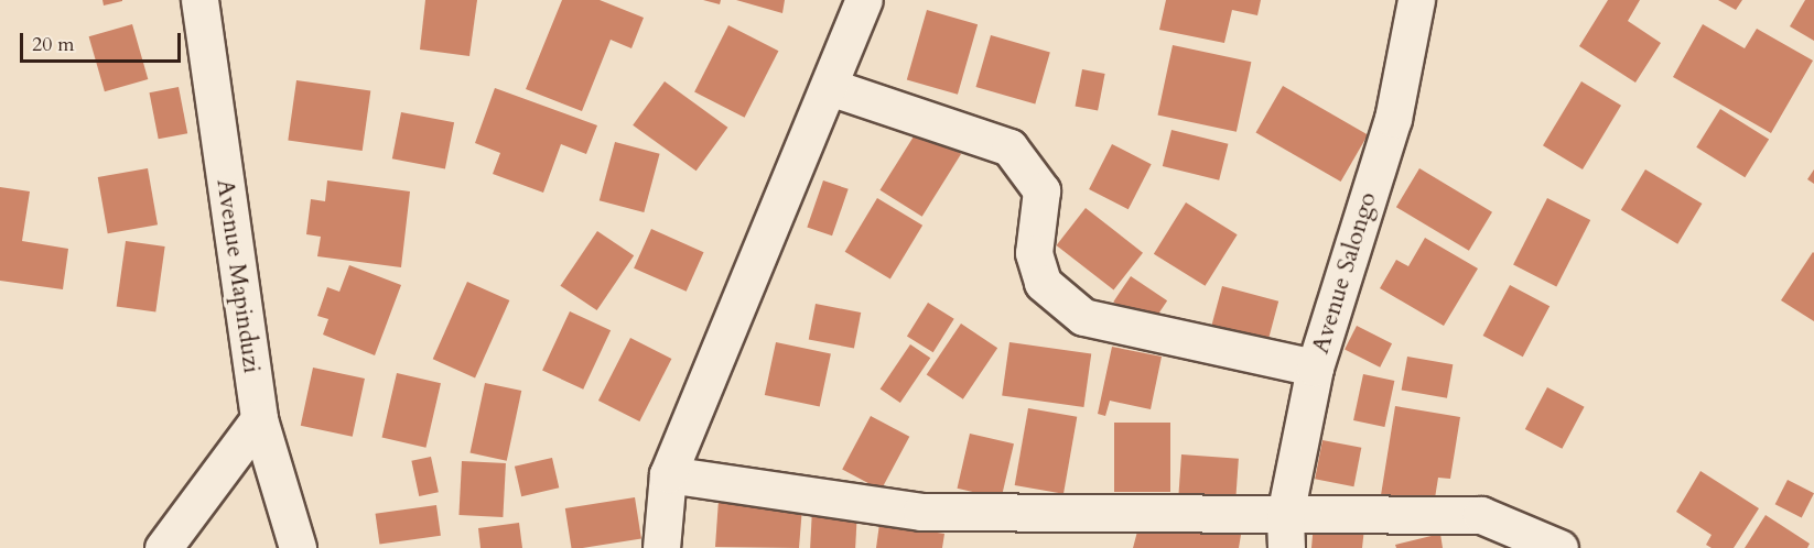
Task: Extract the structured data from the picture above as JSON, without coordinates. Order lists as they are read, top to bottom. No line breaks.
{"streets":{"street":["Avenue Salongo","Avenue Mapinduzi"]},"scale_bar":"20 m"}
